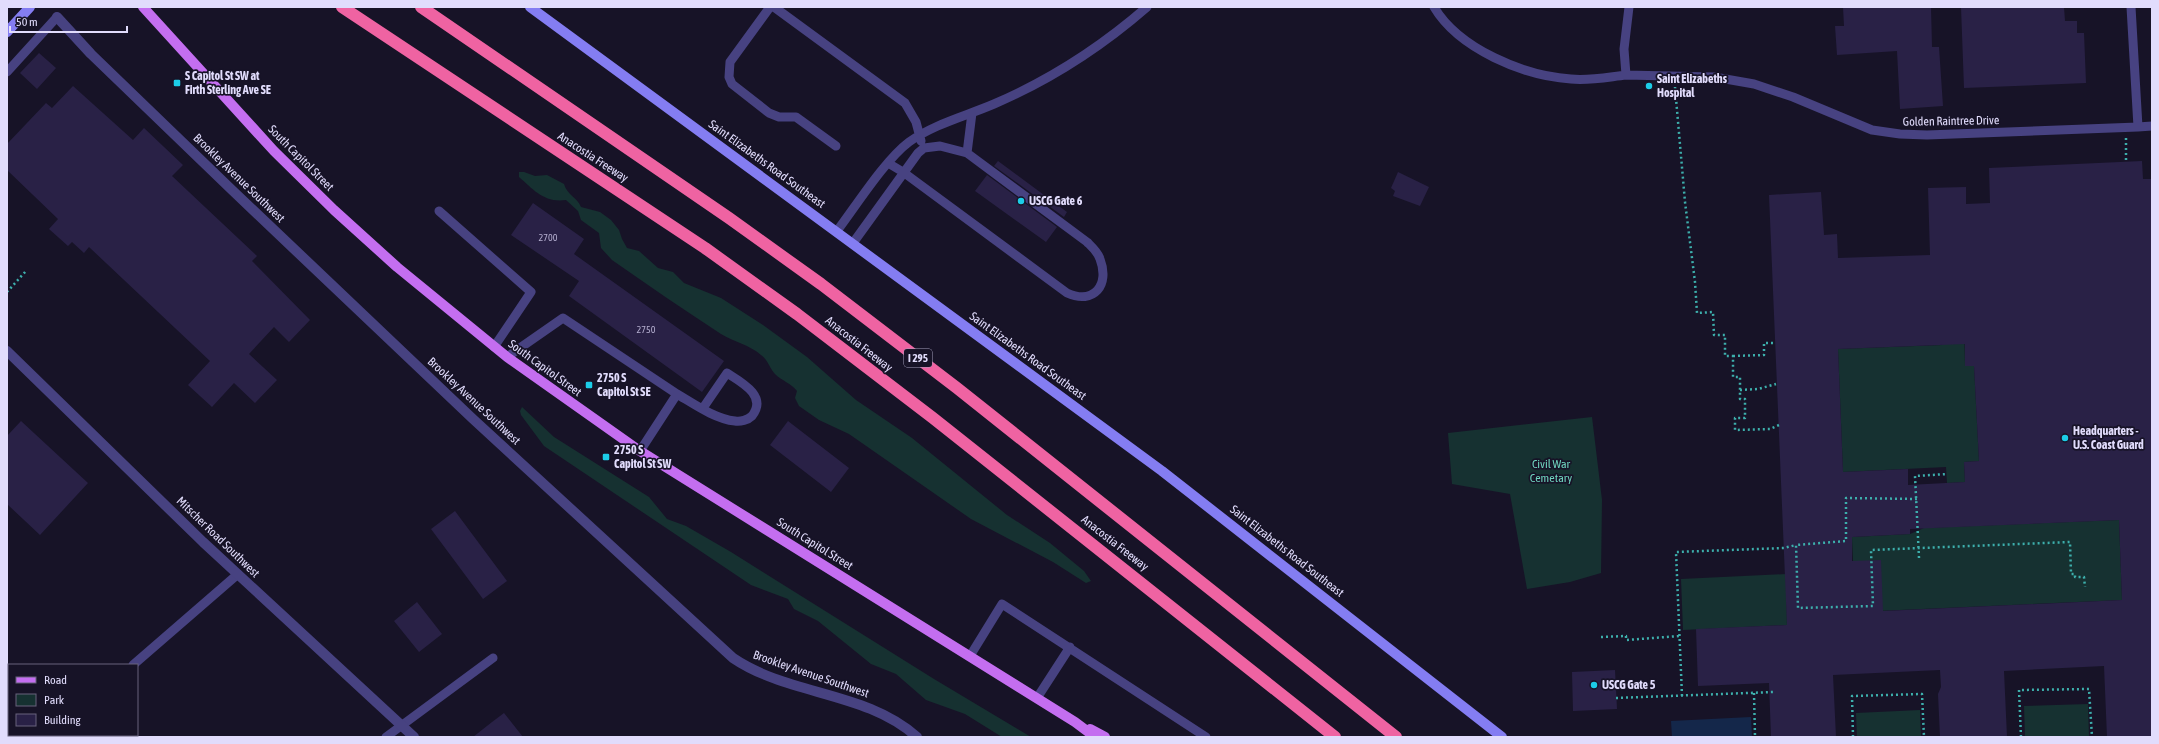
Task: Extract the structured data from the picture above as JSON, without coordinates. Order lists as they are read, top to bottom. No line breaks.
{"streets":{"highway":["Anacostia Freeway","I 295"],"main road":["South Capitol Street","Saint Elizabeths Road Southeast"],"street":["Brookley Avenue Southwest","Mitscher Road Southwest"],"lane":["Golden Raintree Drive"]},"parks":["Civil War Cemetary"],"places":{"transit":["S Capitol St SW at Firth Sterling Ave SE","2750 S Capitol St SE","2750 S Capitol St SW"],"other":["Saint Elizabeths Hospital","USCG Gate 6","Headquarters - U.S. Coast Guard","USCG Gate 5"]},"house_numbers":["2700","2750"],"legend":["Road","Park","Building"],"scale_bar":"50 m"}
